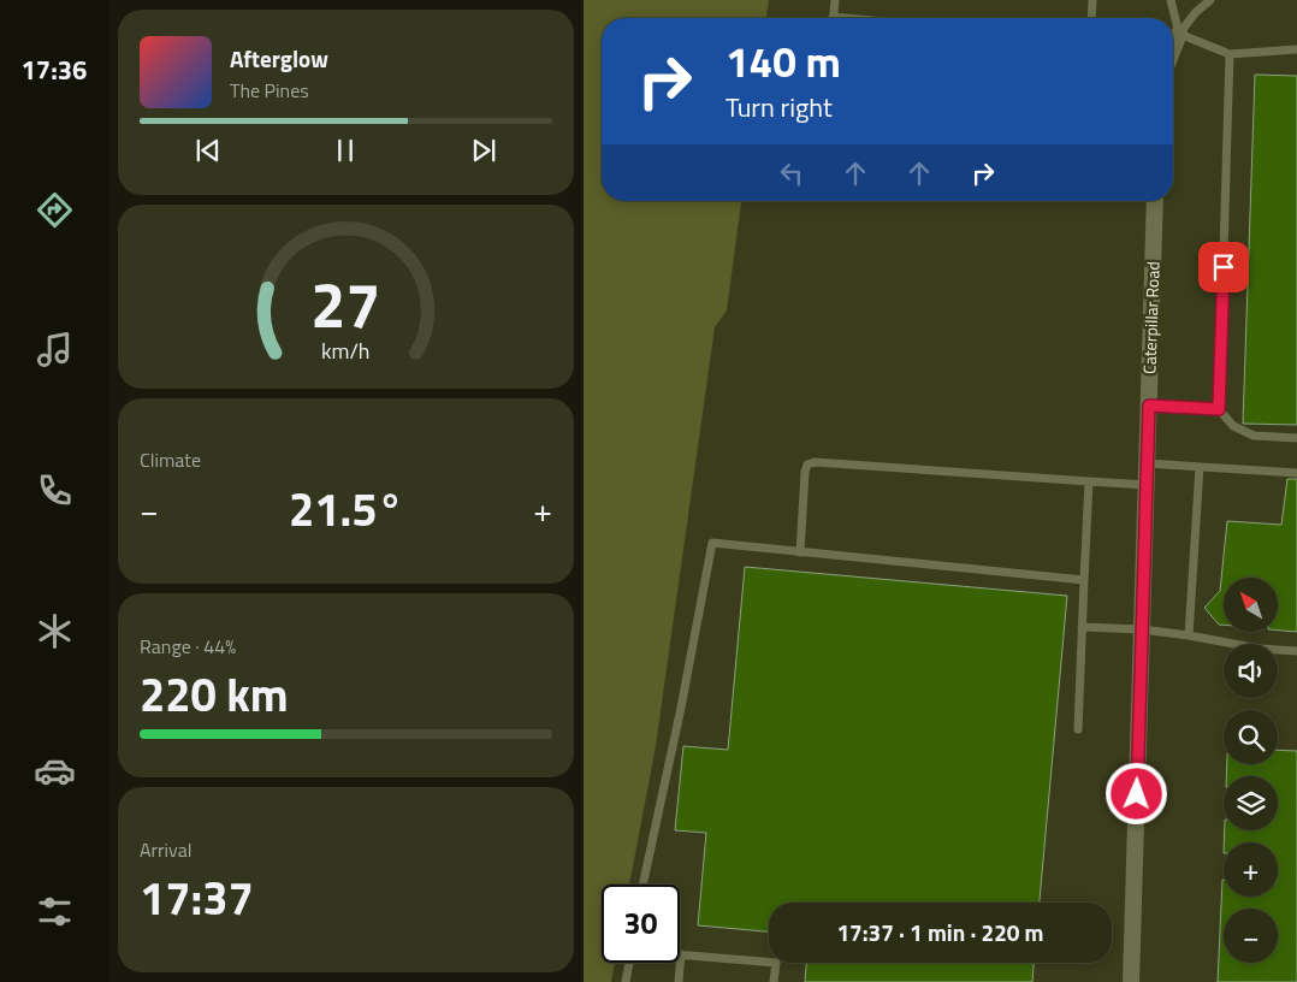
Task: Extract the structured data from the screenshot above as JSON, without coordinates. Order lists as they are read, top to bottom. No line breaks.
{"streets":{"street":["Caterpillar Road"]},"north":"top left","page":{"tabs":"17:36","turn":["140 m","Turn right"],"song":["Afterglow","The Pines"],"tile":["Climate",["Range · 44%","220 km"],["Arrival","17:37"]],"heat":["−","21.5°","+"],"map_buttons":["+","−"],"limit":"30","trip":"17:37 · 1 min · 220 m","gauge":["27","km/h"]}}
